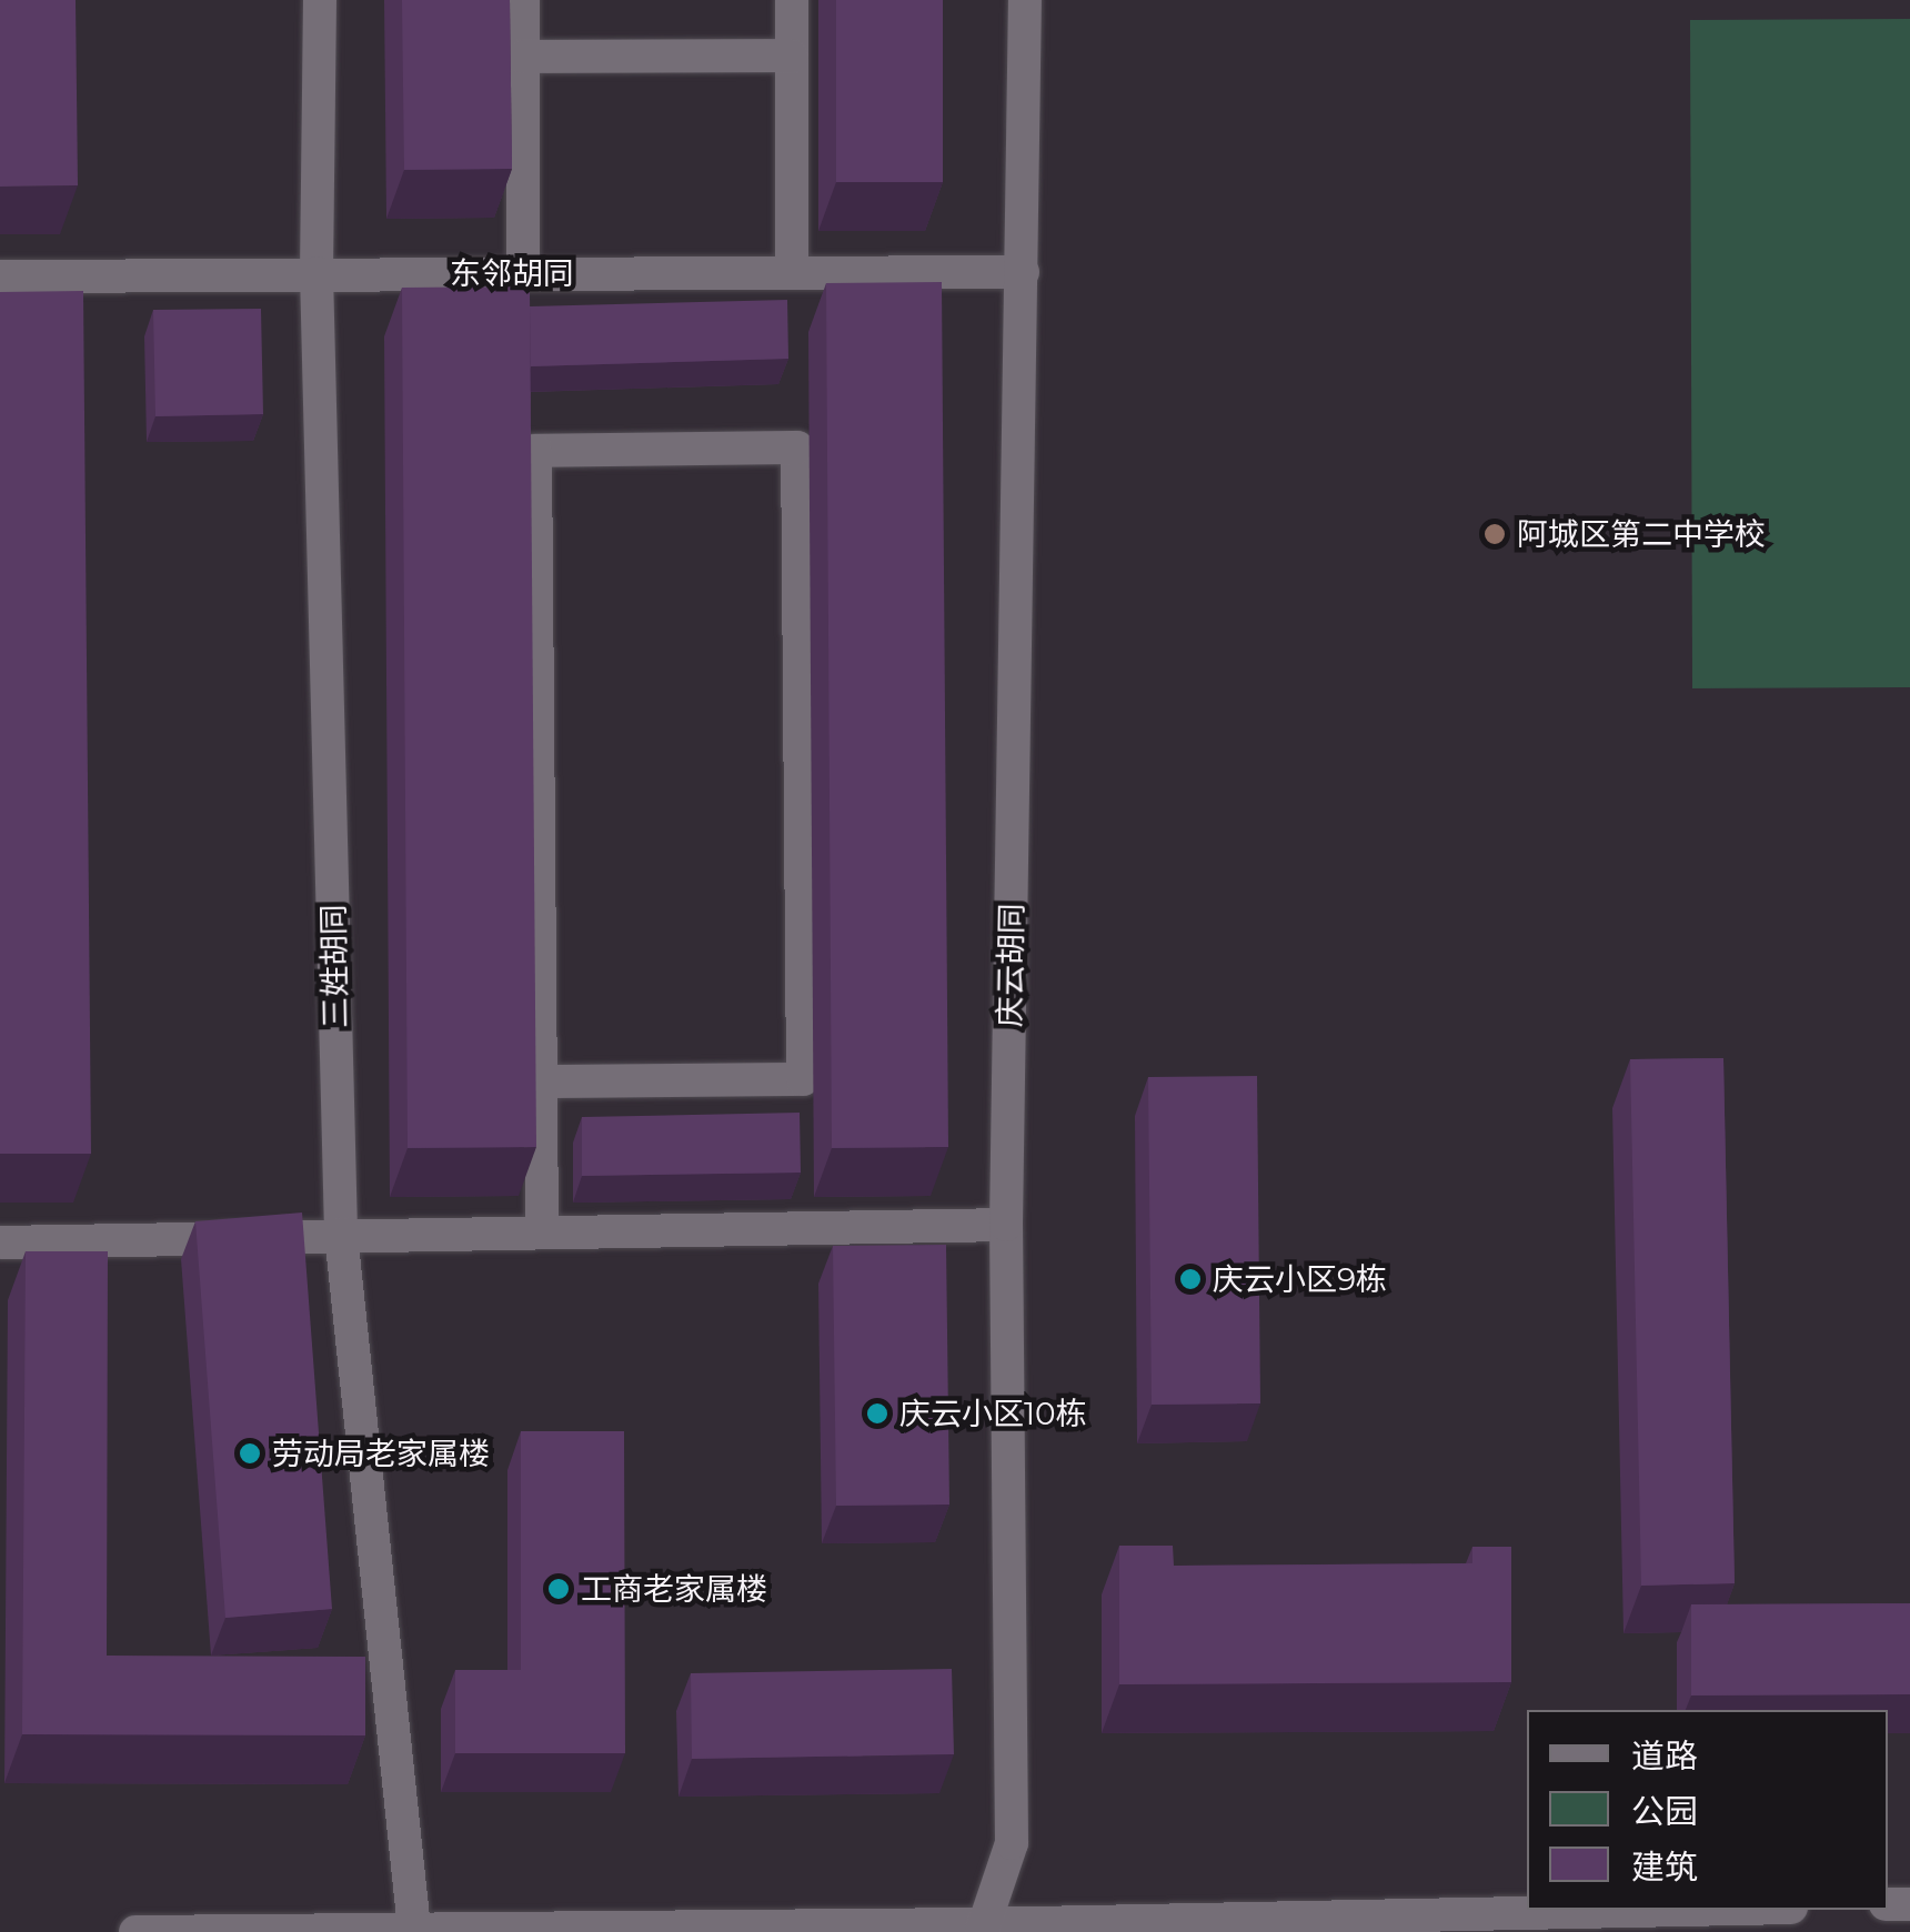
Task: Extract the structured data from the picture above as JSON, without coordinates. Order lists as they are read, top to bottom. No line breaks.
{"streets":{"street":["东邻胡同","庆云胡同","三姓胡同"]},"crossings":[["东邻胡同","庆云胡同"],["东邻胡同","三姓胡同"]],"places":["阿城区第二中学校","庆云小区9栋","庆云小区10栋","劳动局老家属楼","工商老家属楼"],"legend":["道路","公园","建筑"]}
